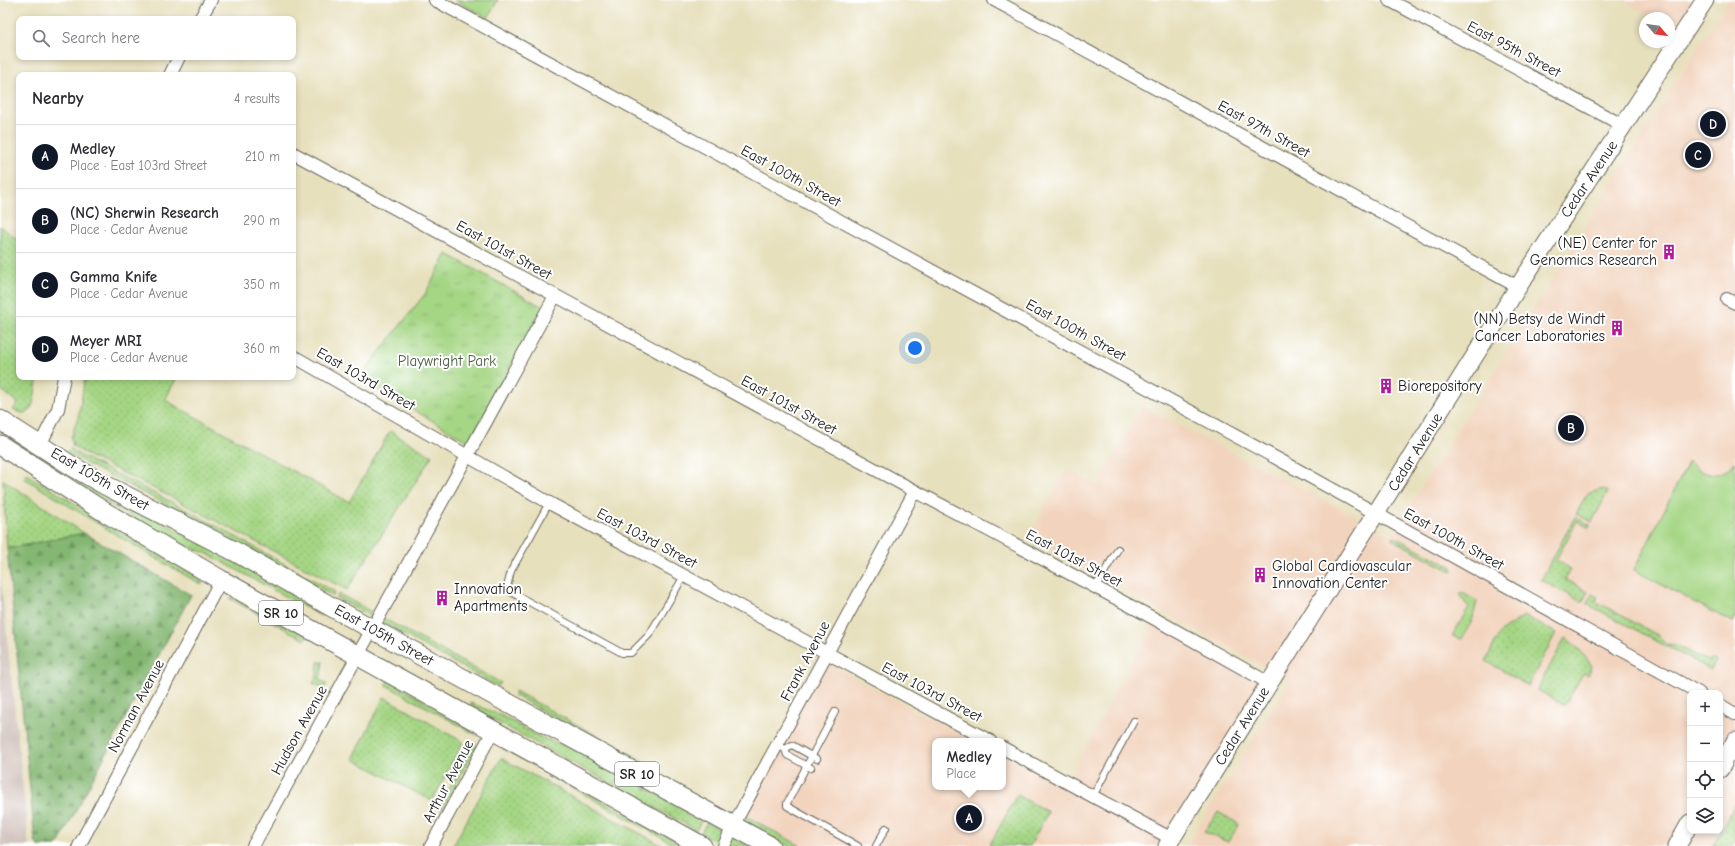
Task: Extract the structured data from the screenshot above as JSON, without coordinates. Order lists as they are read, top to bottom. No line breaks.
{"streets":{"main road":["East 105th Street","SR 10"],"street":["East 95th Street","East 97th Street","East 100th Street","Cedar Avenue","East 101st Street","East 103rd Street","Frank Avenue","Norman Avenue","Hudson Avenue","Arthur Avenue"]},"crossings":[["East 95th Street","Cedar Avenue"],["East 97th Street","Cedar Avenue"],["East 100th Street","Cedar Avenue"],["Cedar Avenue","East 101st Street"],["East 101st Street","Frank Avenue"],["East 101st Street","Hudson Avenue"],["East 103rd Street","Frank Avenue"],["East 103rd Street","Hudson Avenue"],["East 105th Street","Frank Avenue"],["East 105th Street","Norman Avenue"],["East 105th Street","Hudson Avenue"],["East 105th Street","Arthur Avenue"]],"parks":["Playwright Park"],"places":{"building":["(NE) Center for Genomics Research","(NN) Betsy de Windt Cancer Laboratories","Biorepository","Global Cardiovascular Innovation Center","Innovation Apartments"]},"north":"bottom right","page":{"search":"Search here","heading":["Nearby","4 results"],"pins":["D","C","B","A"],"list":[{"mark":"A","name":"Medley","note":"Place · East 103rd Street","value":"210 m"},{"mark":"B","name":"(NC) Sherwin Research","note":"Place · Cedar Avenue","value":"290 m"},{"mark":"C","name":"Gamma Knife","note":"Place · Cedar Avenue","value":"350 m"},{"mark":"D","name":"Meyer MRI","note":"Place · Cedar Avenue","value":"360 m"}],"map_buttons":["+","−"],"popup":["Medley","Place"]}}
